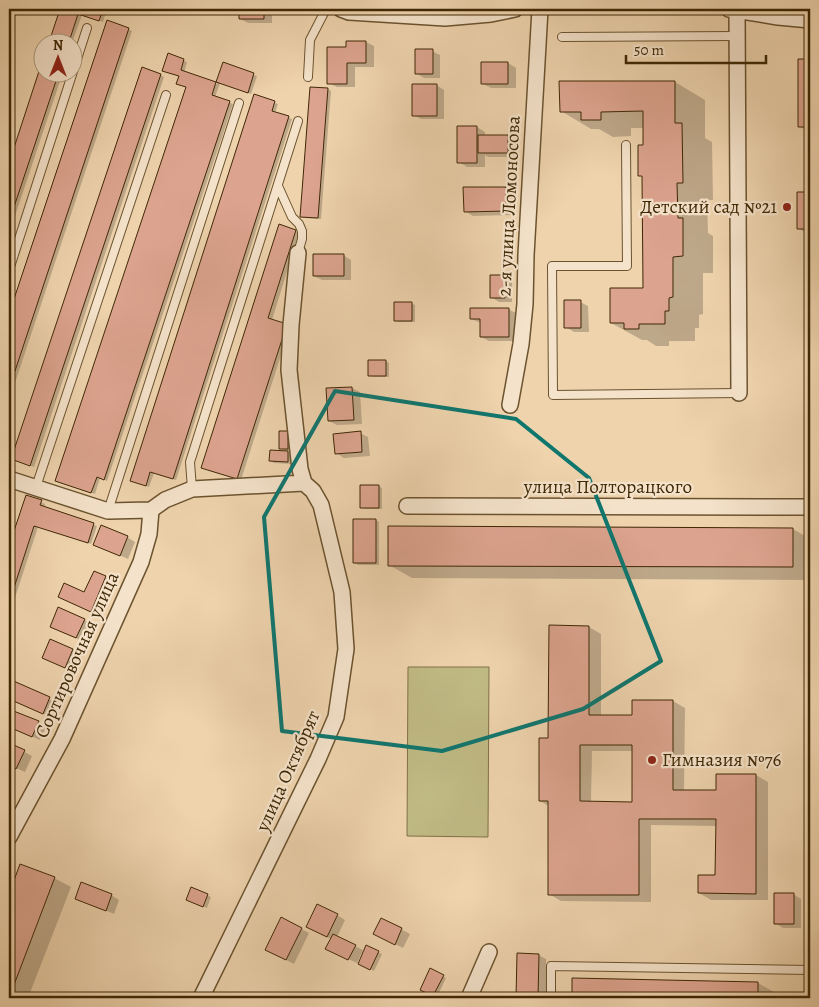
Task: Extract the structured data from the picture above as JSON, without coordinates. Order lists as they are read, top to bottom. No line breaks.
{"streets":{"street":["2-я улица Ломоносова","улица Полторацкого","Сортировочная улица","улица Октябрят"]},"places":["Детский сад №21","Гимназия №76"],"scale_bar":"50 m","north":"top"}
